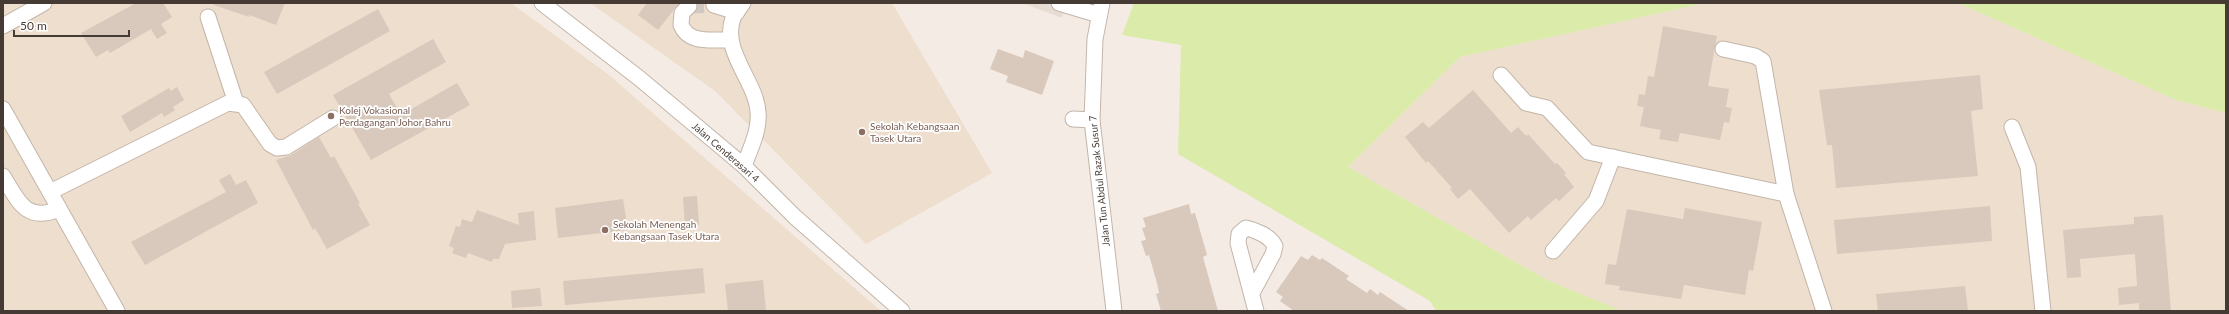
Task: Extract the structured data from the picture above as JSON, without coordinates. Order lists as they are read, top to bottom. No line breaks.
{"streets":{"street":["Jalan Cenderasari 4","Jalan Tun Abdul Razak Susur 7"]},"places":["Kolej Vokasional Perdagangan Johor Bahru","Sekolah Kebangsaan Tasek Utara","Sekolah Menengah Kebangsaan Tasek Utara"],"scale_bar":"50 m"}
